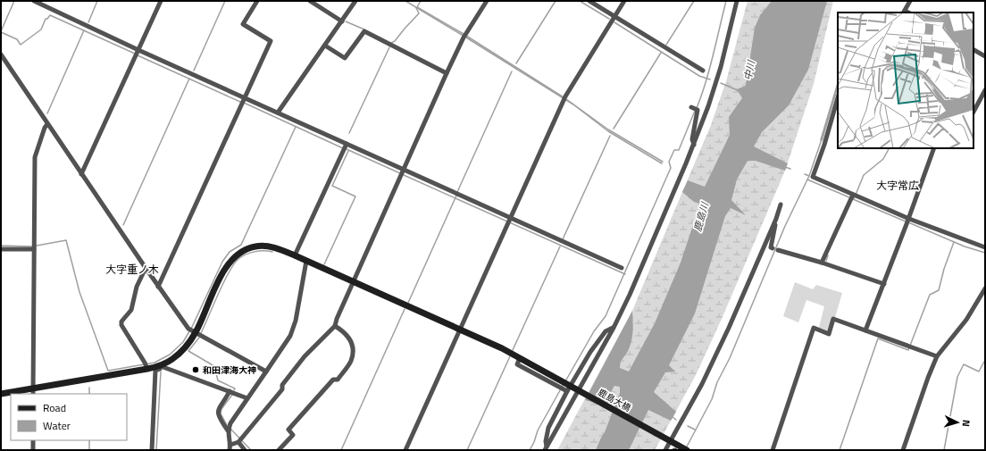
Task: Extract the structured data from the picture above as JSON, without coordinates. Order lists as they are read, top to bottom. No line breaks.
{"streets":{"street":["鹿島大橋"]},"districts":["大字常広","大字重ノ木"],"water":["中川","鹿島川"],"places":["和田津海大神"],"legend":["Road","Water"],"north":"right"}
